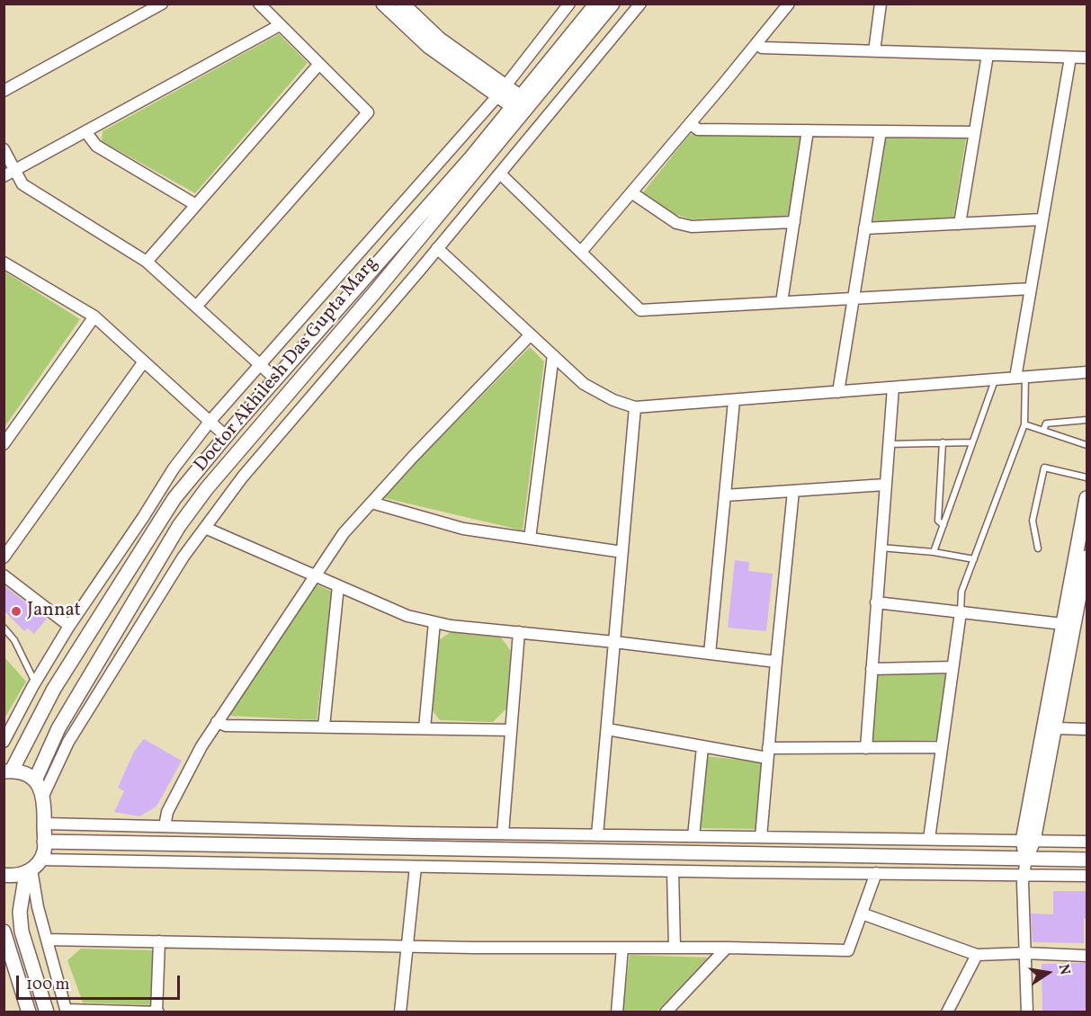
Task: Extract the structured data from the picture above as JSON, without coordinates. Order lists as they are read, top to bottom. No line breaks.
{"streets":{"street":["Doctor Akhilesh Das Gupta Marg"]},"places":["Jannat"],"scale_bar":"100 m","north":"right"}
